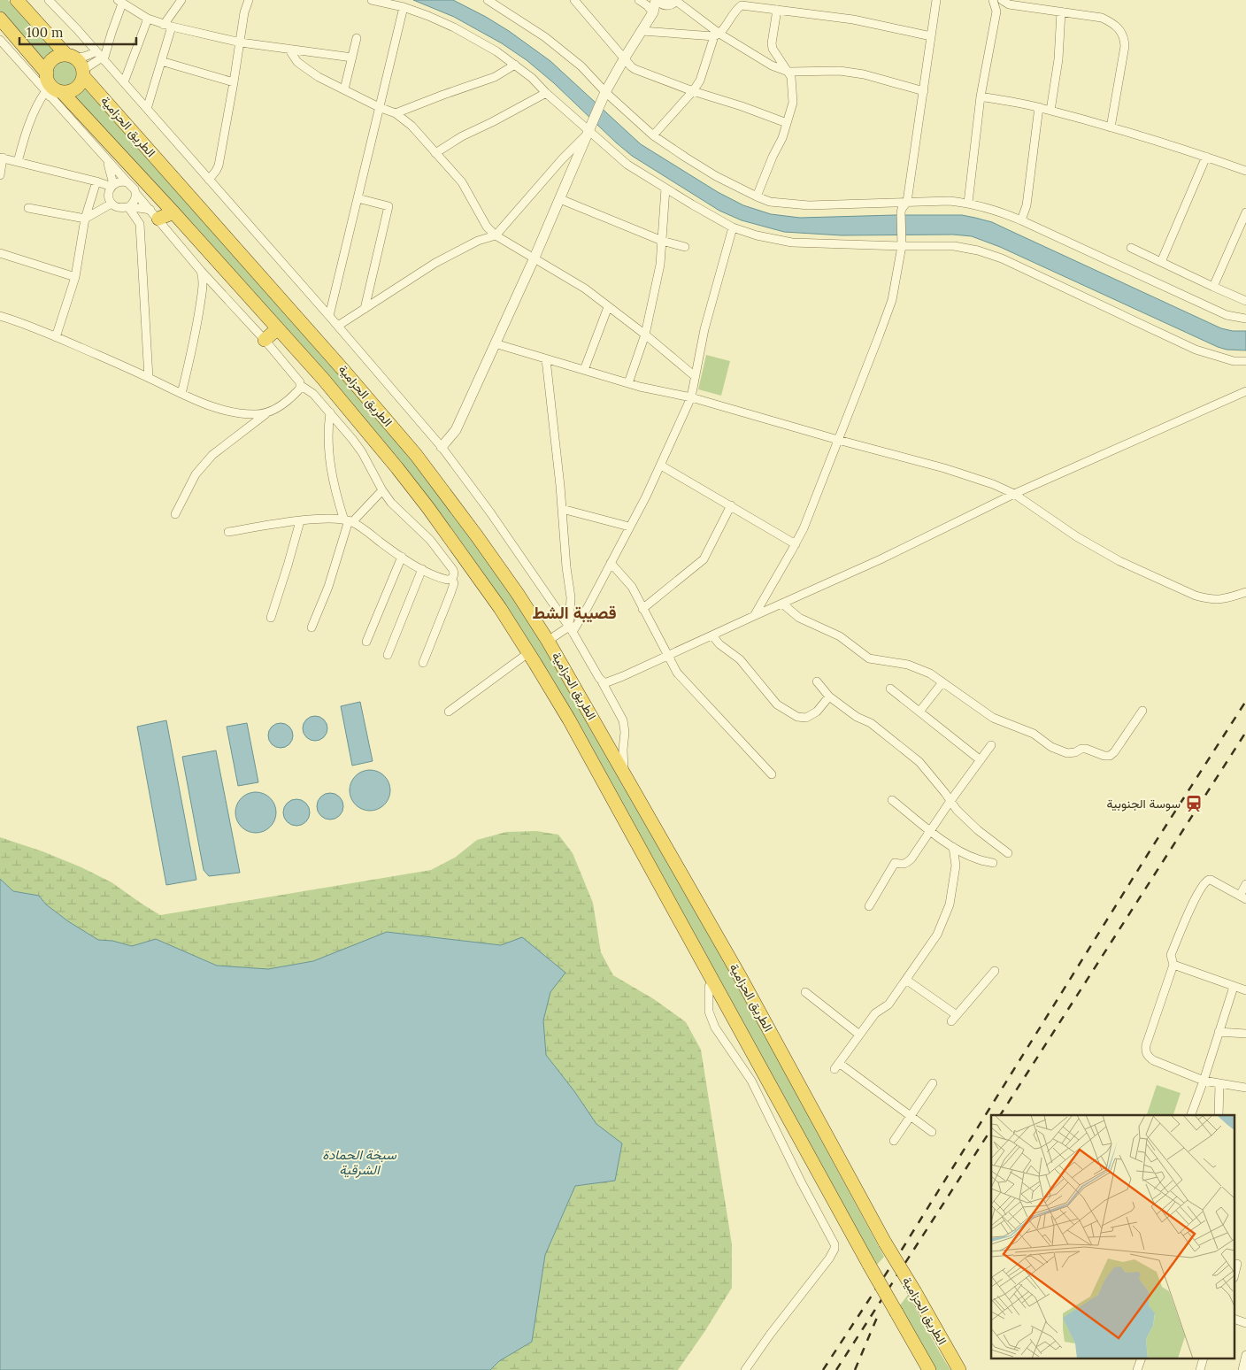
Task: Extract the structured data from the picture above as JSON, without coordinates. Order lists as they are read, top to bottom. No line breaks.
{"streets":{"highway":["الطريق الحزامية"]},"districts":["قصيبة الشط"],"water":["سبخة الحمادة الشرقية"],"places":{"station":["سوسة الجنوبية"]},"scale_bar":"100 m"}
